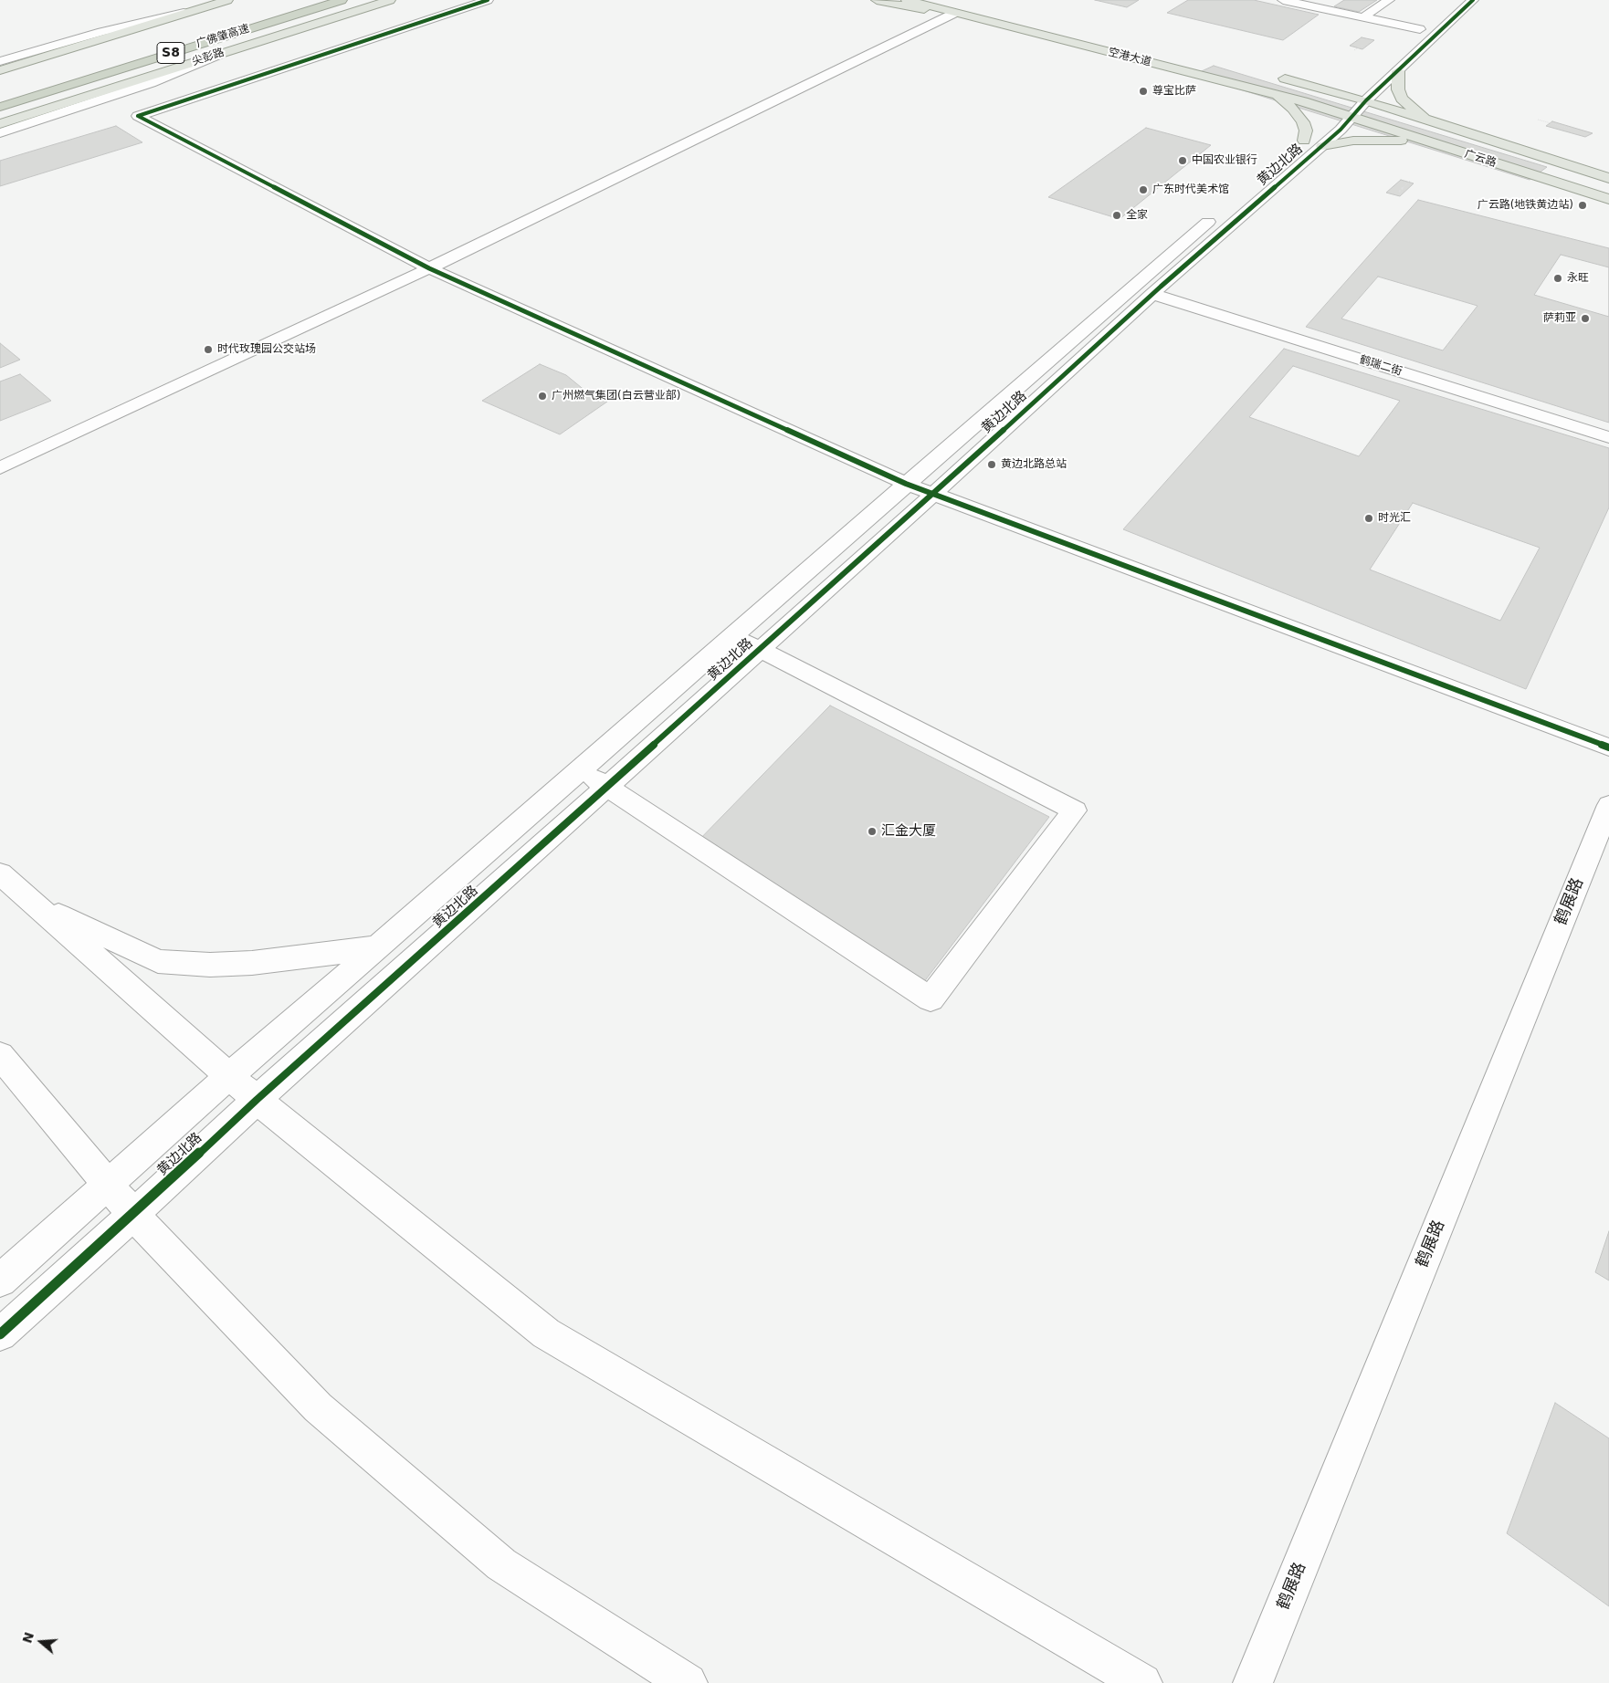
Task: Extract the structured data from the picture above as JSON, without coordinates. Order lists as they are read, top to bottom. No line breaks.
{"streets":{"highway":["广佛肇高速","S8"],"main road":["尖彭路","空港大道","广云路"],"street":["黄边北路","鹤瑞二街","鹤展路"]},"crossings":[["空港大道","广云路"],["空港大道","黄边北路"],["广云路","黄边北路"],["黄边北路","鹤瑞二街"]],"places":["尊宝比萨","中国农业银行","广东时代美术馆","广云路(地铁黄边站)","全家","永旺","萨莉亚","时代玫瑰园公交站场","广州燃气集团(白云营业部)","黄边北路总站","时光汇","汇金大厦"],"north":"left"}
